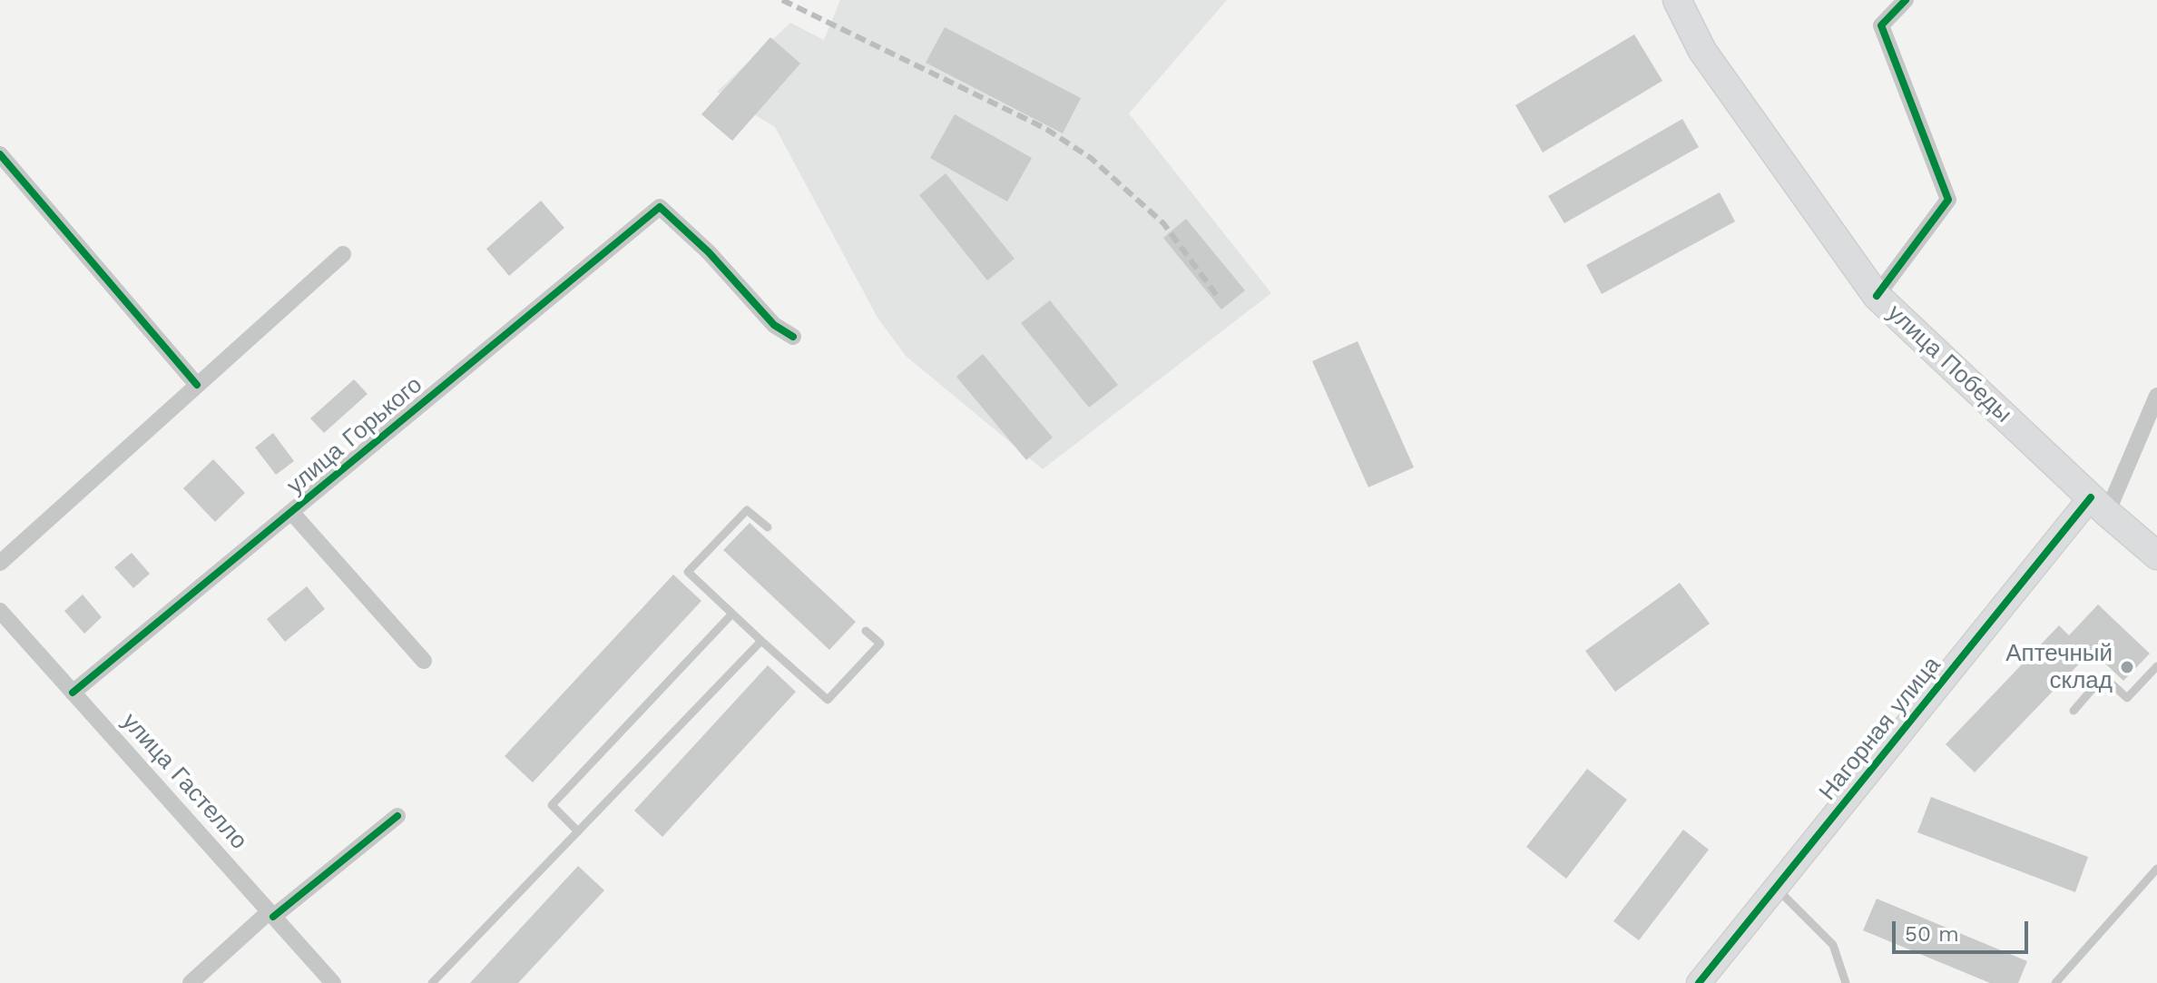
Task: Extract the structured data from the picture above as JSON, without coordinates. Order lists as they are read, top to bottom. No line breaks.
{"streets":{"main road":["улица Победы"],"street":["улица Горького","Нагорная улица","улица Гастелло"]},"crossings":[["улица Победы","Нагорная улица"],["улица Горького","улица Гастелло"]],"places":["Аптечный склад"],"scale_bar":"50 m"}
